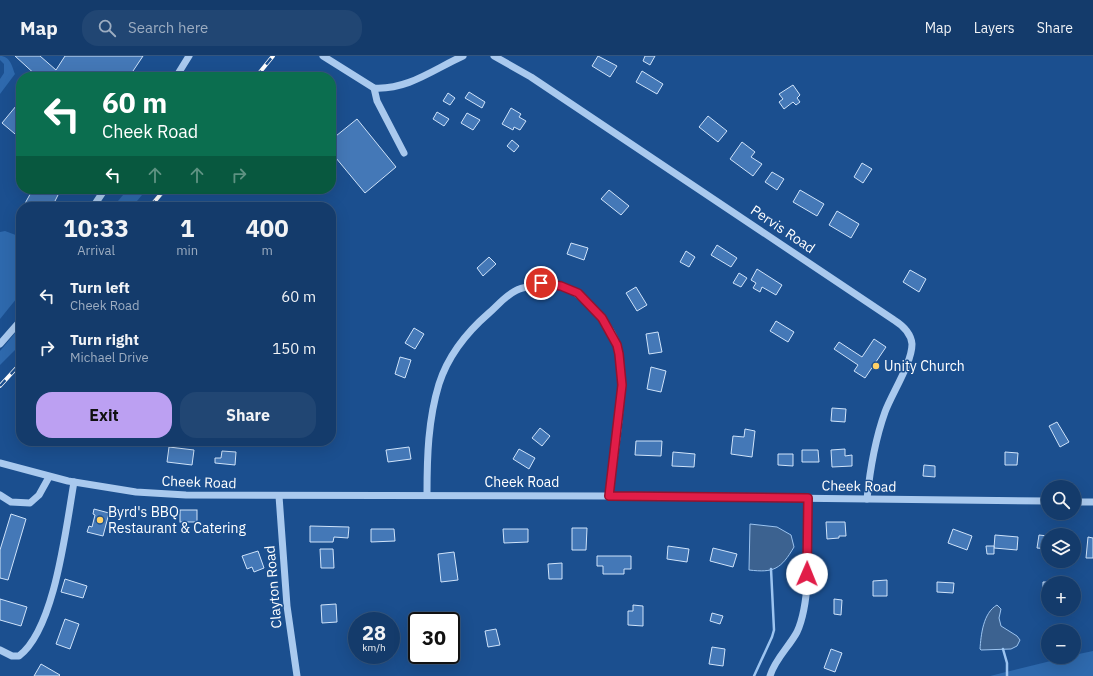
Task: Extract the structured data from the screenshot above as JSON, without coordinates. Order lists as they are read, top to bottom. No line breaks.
{"streets":{"street":["Pervis Road","Cheek Road","Clayton Road"]},"crossings":[["Pervis Road","Cheek Road"],["Cheek Road","Clayton Road"]],"places":["Unity Church","Byrd's BBQ Restaurant & Catering"],"page":{"header":"Map","search":"Search here","nav":["Map","Layers","Share"],"turn":["60 m","Cheek Road"],"eta":["10:33","Arrival","1","min","400","m"],"list":[{"name":"Turn left","note":"Cheek Road","value":"60 m"},{"name":"Turn right","note":"Michael Drive","value":"150 m"}],"buttons":["Exit","Share"],"map_buttons":["+","−"],"speed":"28 km/h","limit":"30"}}
